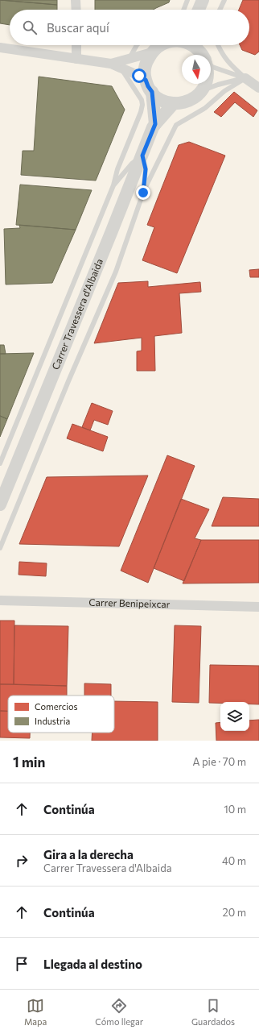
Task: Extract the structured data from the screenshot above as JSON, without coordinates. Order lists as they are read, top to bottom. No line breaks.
{"streets":{"main road":["Carrer Travessera d'Albaida"],"street":["Carrer Benipeixcar"]},"legend":["Comercios","Industria"],"north":"bottom","page":{"search":"Buscar aquí","heading":["1 min","A pie · 70 m"],"list":[["Continúa","10 m"],["Gira a la derecha","Carrer Travessera d'Albaida","40 m"],["Continúa","20 m"],"Llegada al destino"],"nav":["Mapa","Cómo llegar","Guardados"]}}
